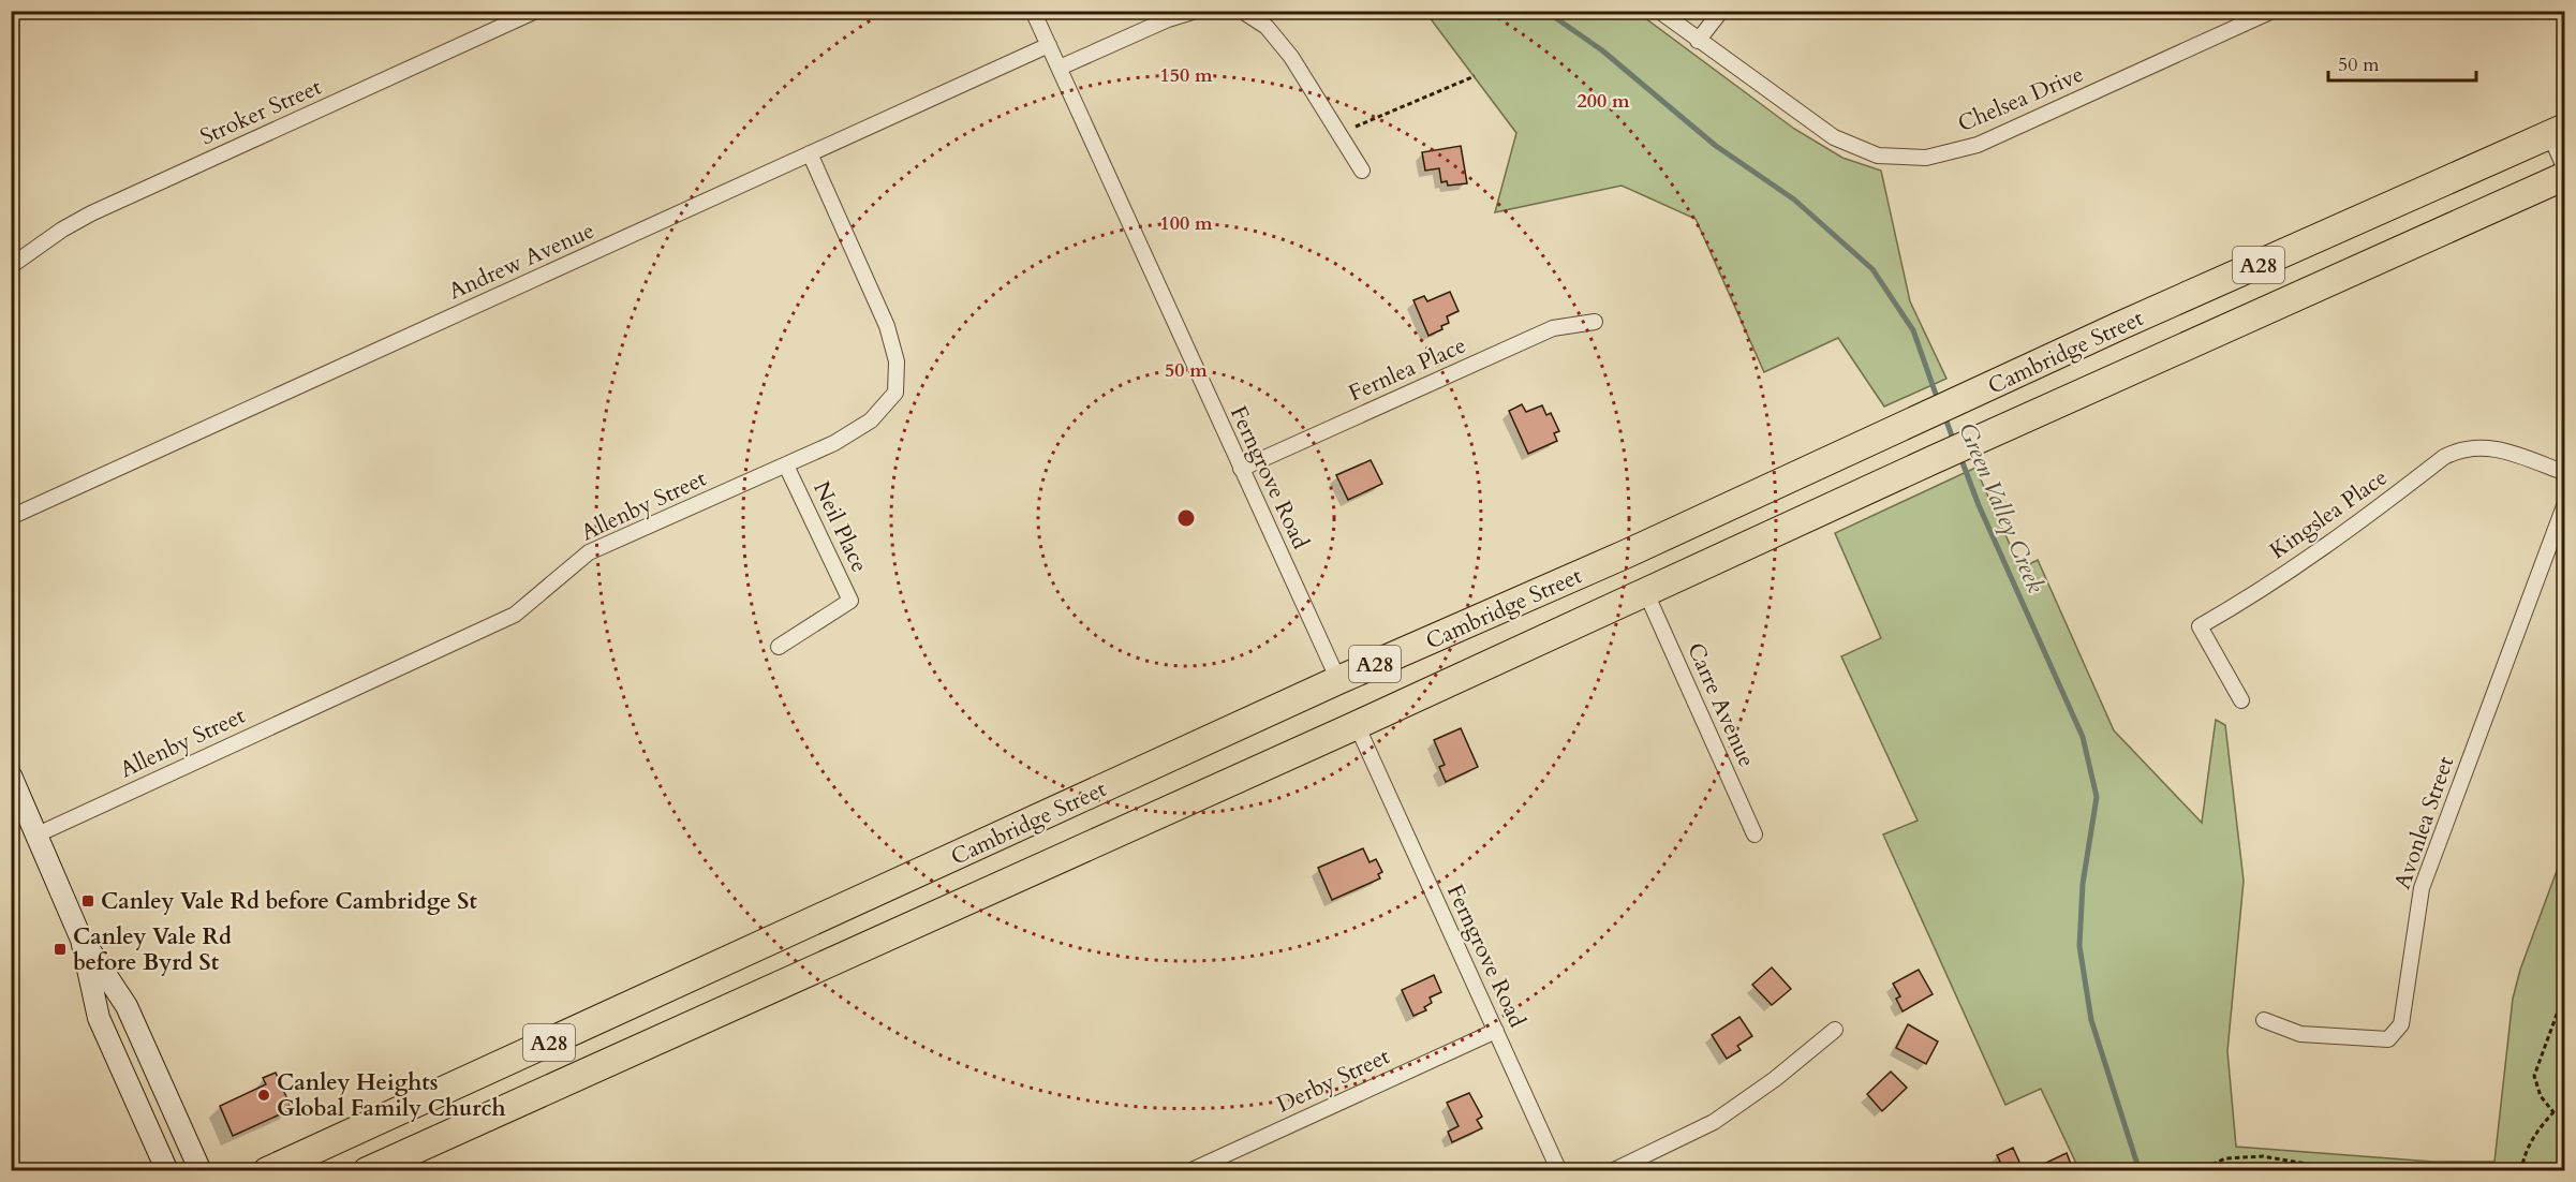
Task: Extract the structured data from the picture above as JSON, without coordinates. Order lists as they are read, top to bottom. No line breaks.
{"streets":{"highway":["A28","Cambridge Street"],"street":["Chelsea Drive","Stroker Street","Andrew Avenue","Fernlea Place","Ferngrove Road","Allenby Street","Kingslea Place","Neil Place","Carre Avenue","Avonlea Street","Derby Street"]},"crossings":[["Andrew Avenue","Ferngrove Road"],["Andrew Avenue","Allenby Street"],["Cambridge Street","Ferngrove Road"],["Cambridge Street","Carre Avenue"],["Fernlea Place","Ferngrove Road"],["Ferngrove Road","Derby Street"],["Allenby Street","Neil Place"]],"water":["Green Valley Creek"],"places":{"transit":["Canley Vale Rd before Cambridge St","Canley Vale Rd before Byrd St"],"other":["Canley Heights Global Family Church"]},"scale_bar":"50 m","rings":["150 m","200 m","100 m","50 m"]}
